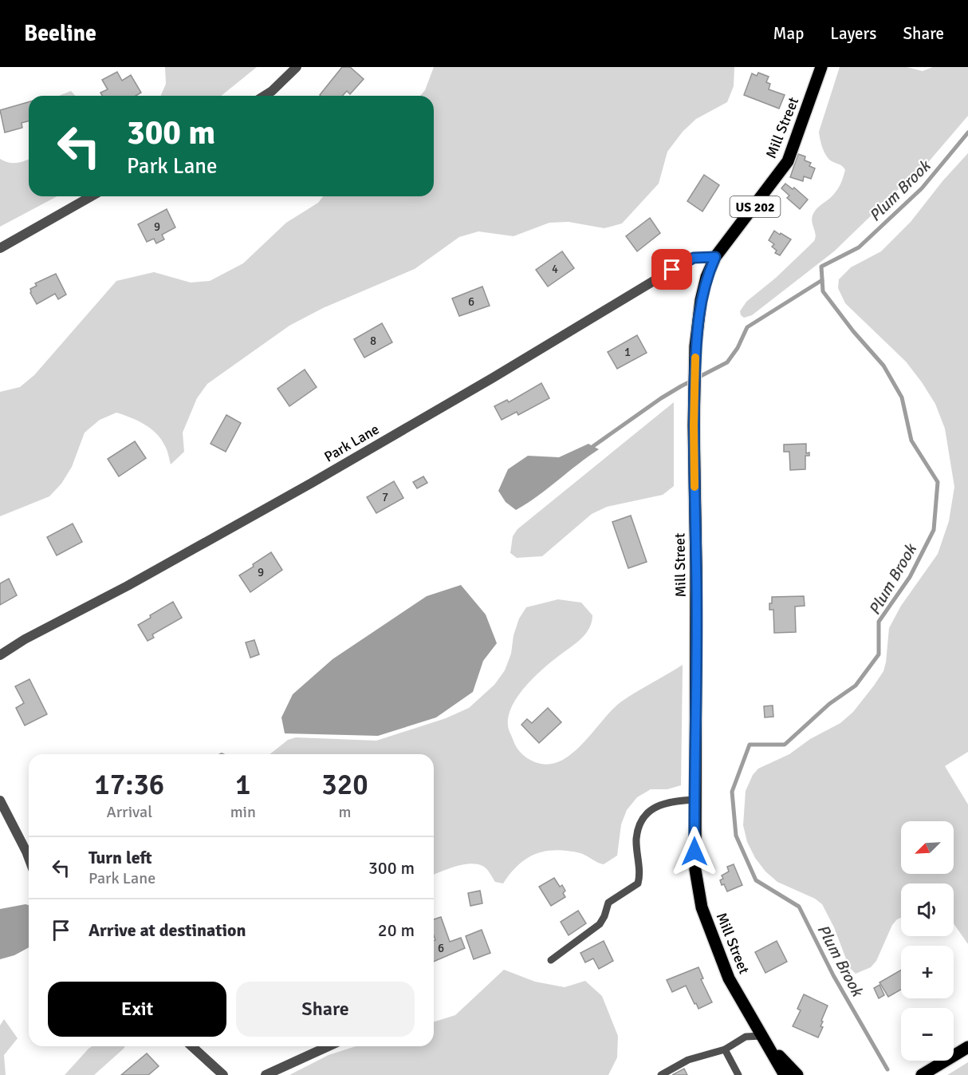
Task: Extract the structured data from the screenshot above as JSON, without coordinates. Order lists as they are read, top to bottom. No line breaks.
{"streets":{"main road":["Mill Street","US 202"],"street":["Park Lane"]},"crossings":[["Mill Street","US 202"],["Mill Street","Park Lane"]],"water":["Plum Brook"],"house_numbers":["9","4","6","8","1","7","9","6"],"north":"bottom left","page":{"header":"Beeline","nav":["Map","Layers","Share"],"turn":["300 m","Park Lane"],"eta":["17:36","Arrival","1","min","320","m"],"map_buttons":["+","−"],"list":[{"name":"Turn left","note":"Park Lane","value":"300 m"},{"name":"Arrive at destination","value":"20 m"}],"buttons":["Exit","Share"]}}
